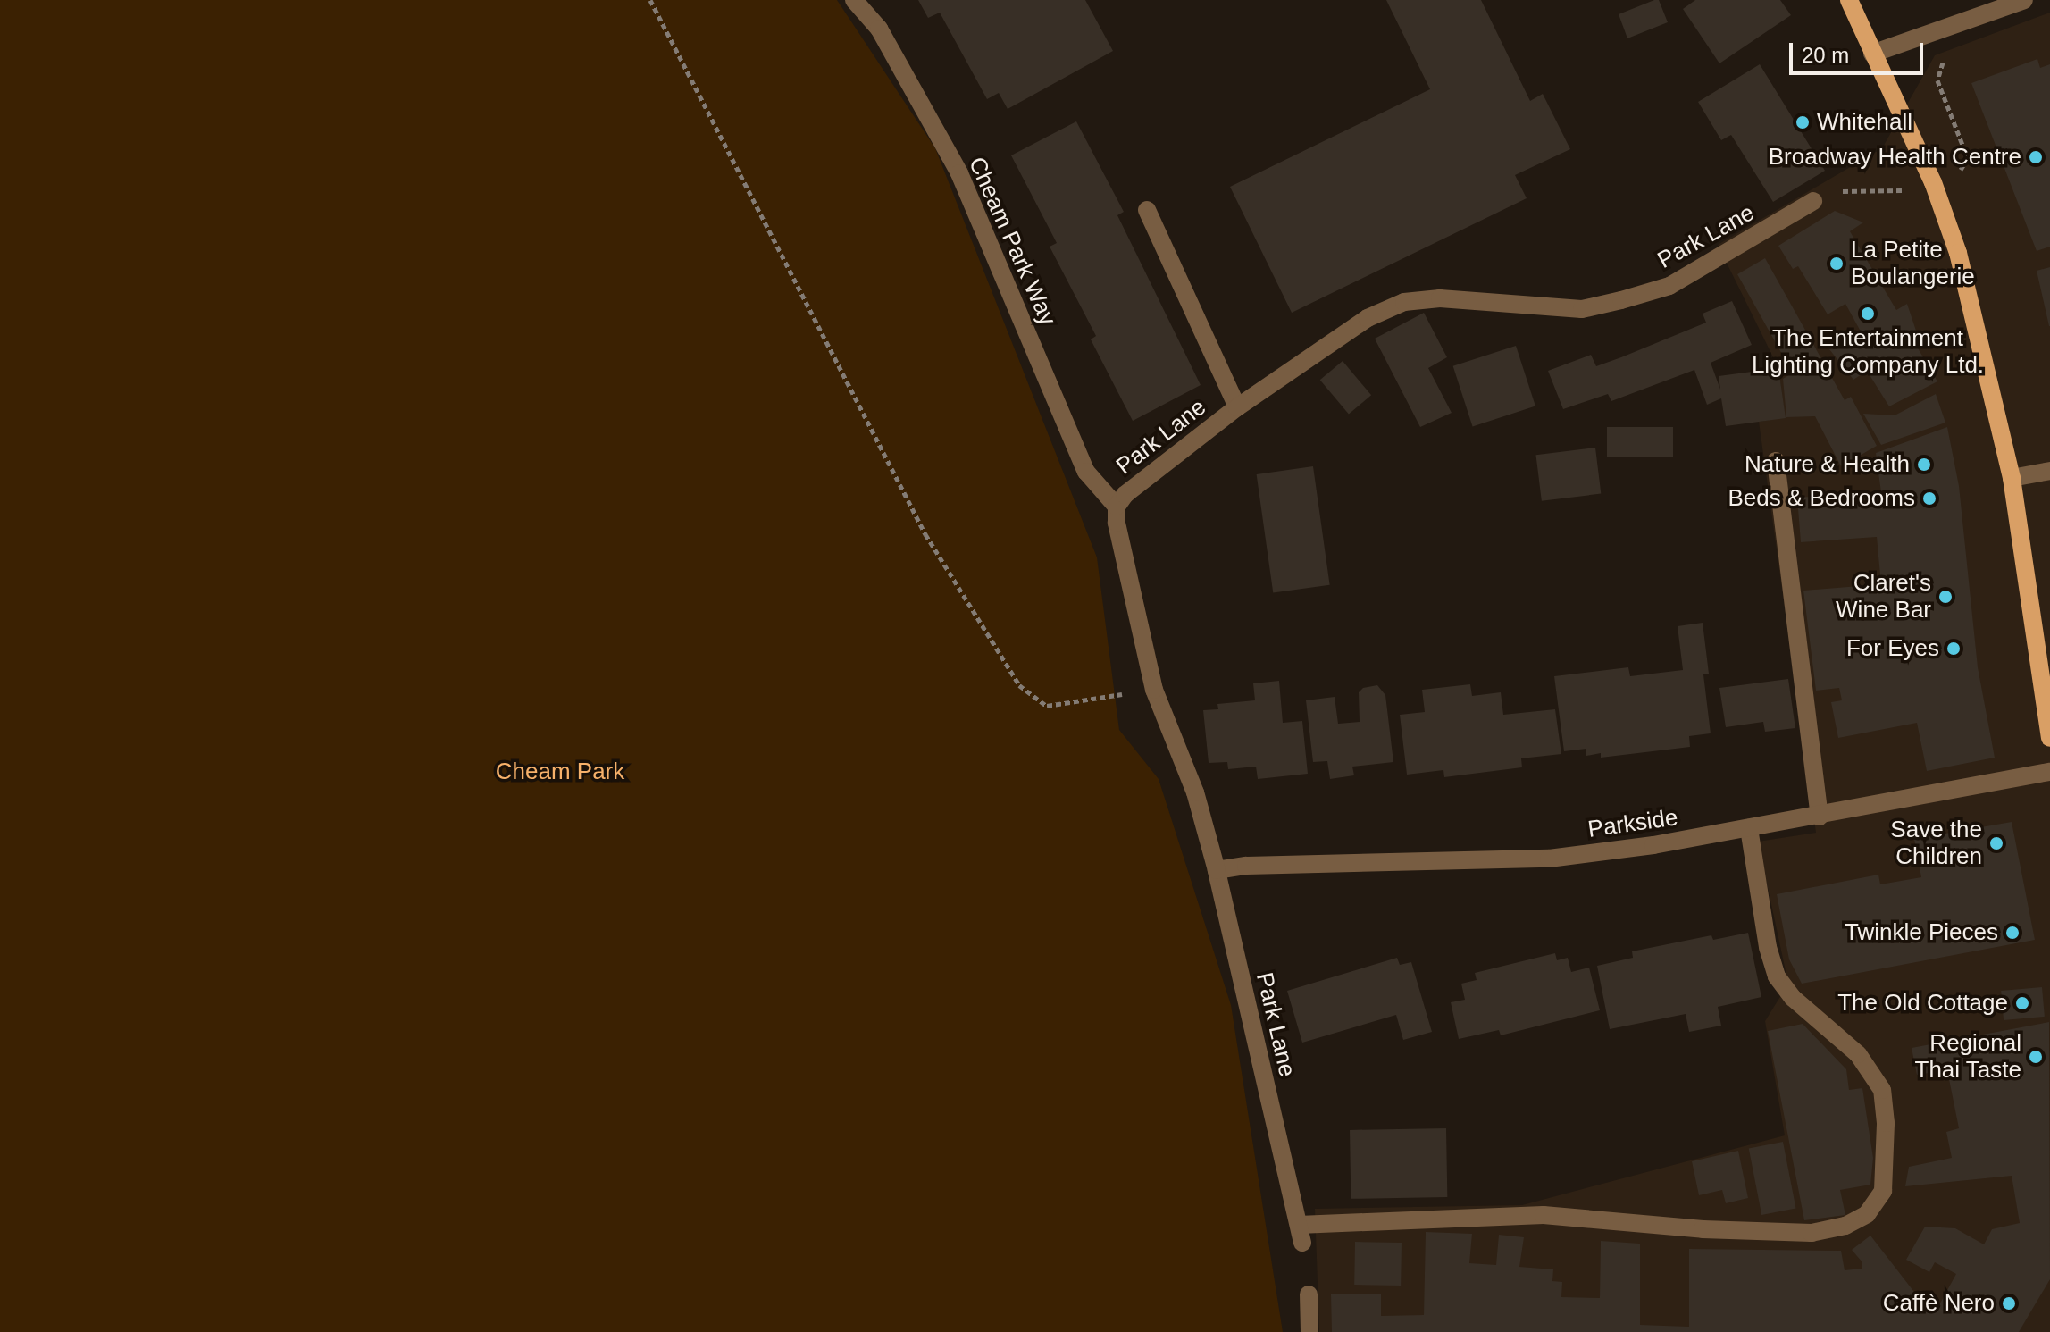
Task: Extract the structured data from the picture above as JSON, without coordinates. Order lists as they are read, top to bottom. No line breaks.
{"streets":{"street":["Park Lane","Cheam Park Way","Parkside"]},"crossings":[["Park Lane","Cheam Park Way"],["Park Lane","Parkside"]],"parks":["Cheam Park"],"places":["Whitehall","Broadway Health Centre","La Petite Boulangerie","The Entertainment Lighting Company Ltd.","Nature & Health","Beds & Bedrooms","Claret's Wine Bar","For Eyes","Save the Children","Twinkle Pieces","The Old Cottage","Regional Thai Taste","Caffè Nero"],"scale_bar":"20 m"}
